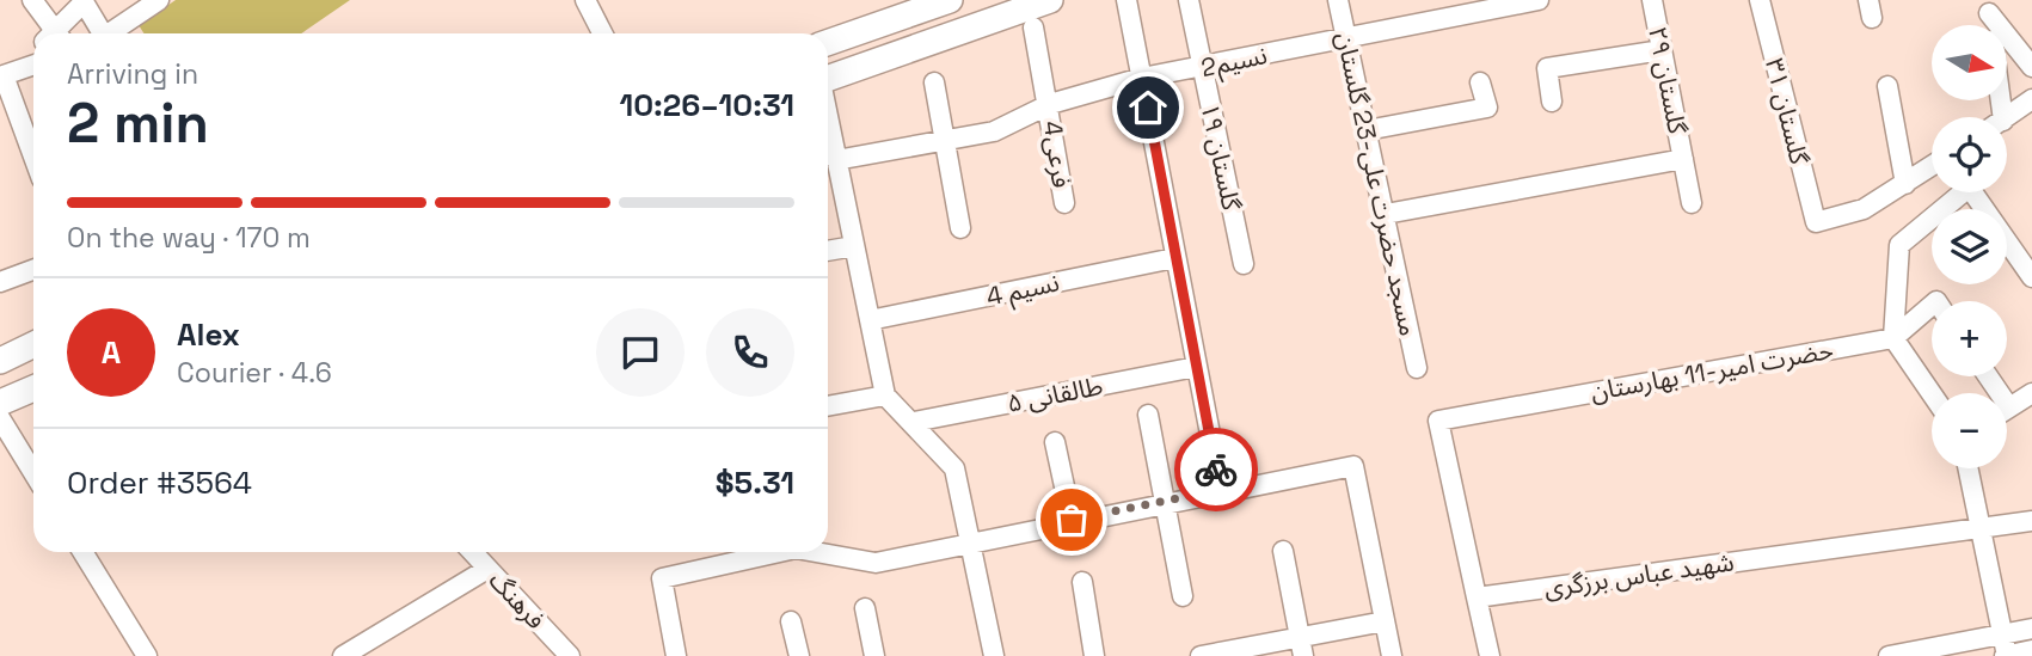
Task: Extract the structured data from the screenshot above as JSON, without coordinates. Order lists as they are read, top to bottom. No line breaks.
{"streets":{"street":["نسیم2","گلستان ۲۹","گلستان ۳۱","فرعی4","گلستان ۱۹","مسجد حضرت علی-23 گلستان","نسیم 4","حضرت امیر-11 بهارستان","طالقانی ۵","شهید عباس برزگری","فرهنگ"]},"crossings":[["نسیم2","فرعی4"],["نسیم2","گلستان ۱۹"],["نسیم2","مسجد حضرت علی-23 گلستان"],["حضرت امیر-11 بهارستان","شهید عباس برزگری"]],"north":"right","page":{"map_buttons":["+","−"],"heading":["2 min","Arriving in","10:26–10:31"],"panel":["Alex","Courier · 4.6","Order #3564","$5.31"],"bar":"On the way · 170 m","round":"A"}}
